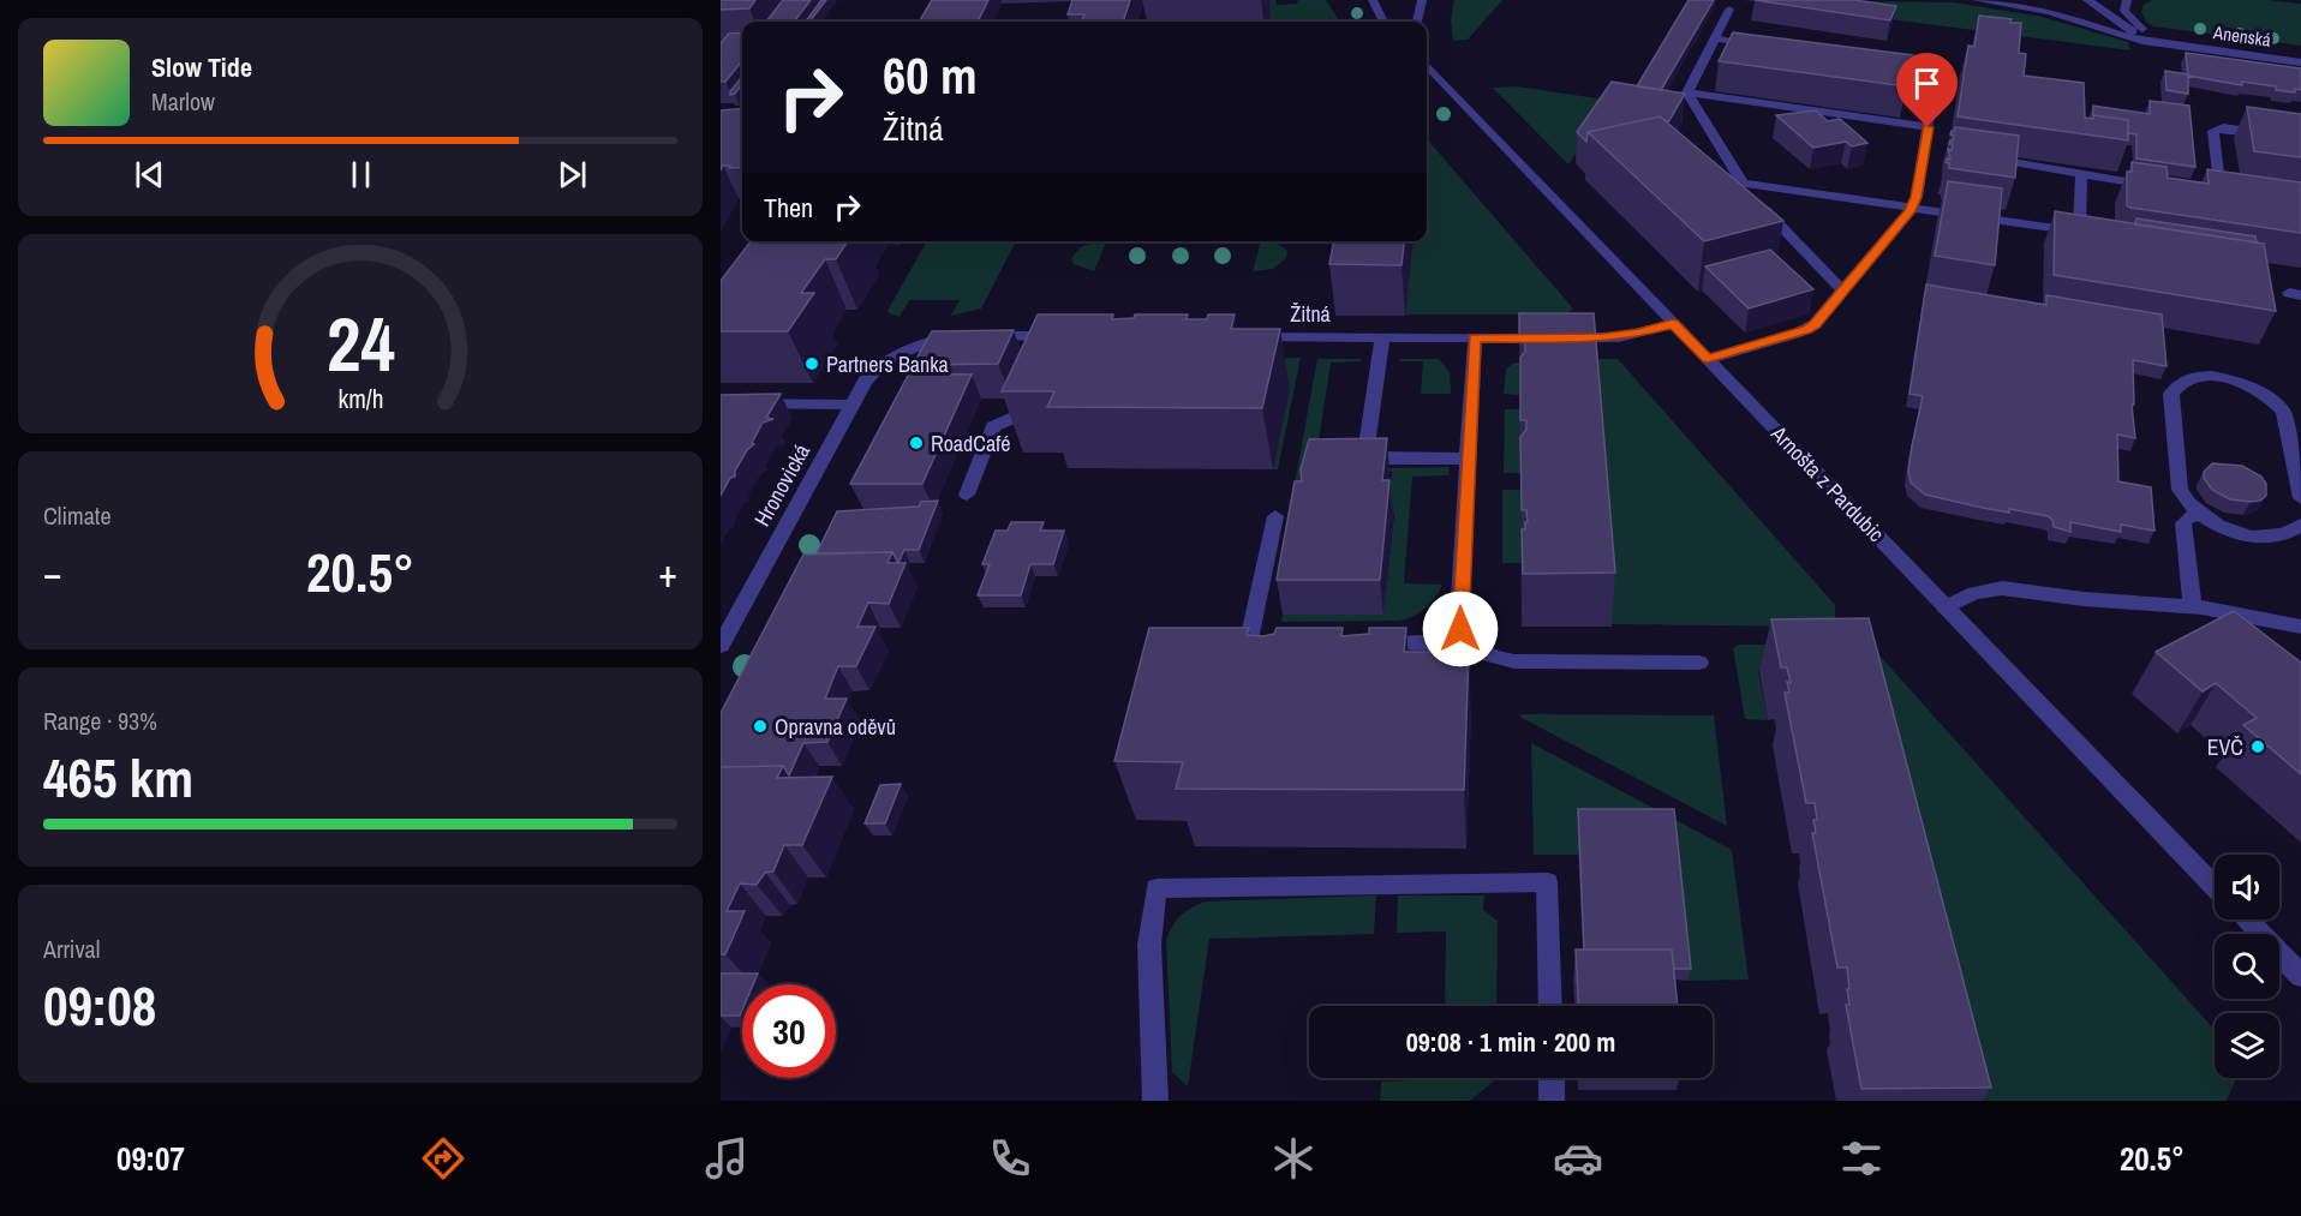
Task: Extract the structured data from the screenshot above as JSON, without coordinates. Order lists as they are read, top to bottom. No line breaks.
{"streets":{"street":["Anenská","Žitná","Arnošta z Pardubic","Hronovická"]},"crossings":[["Žitná","Arnošta z Pardubic"]],"places":["Partners Banka","RoadCafé","Opravna oděvů","EVČ"],"page":{"turn":["60 m","Žitná"],"song":["Slow Tide","Marlow"],"then":"Then","tile":["Climate",["Range · 93%","465 km"],["Arrival","09:08"]],"heat":["−","20.5°","+"],"limit":"30","trip":"09:08 · 1 min · 200 m","tabs":["09:07","20.5°"],"gauge":["24","km/h"]}}
